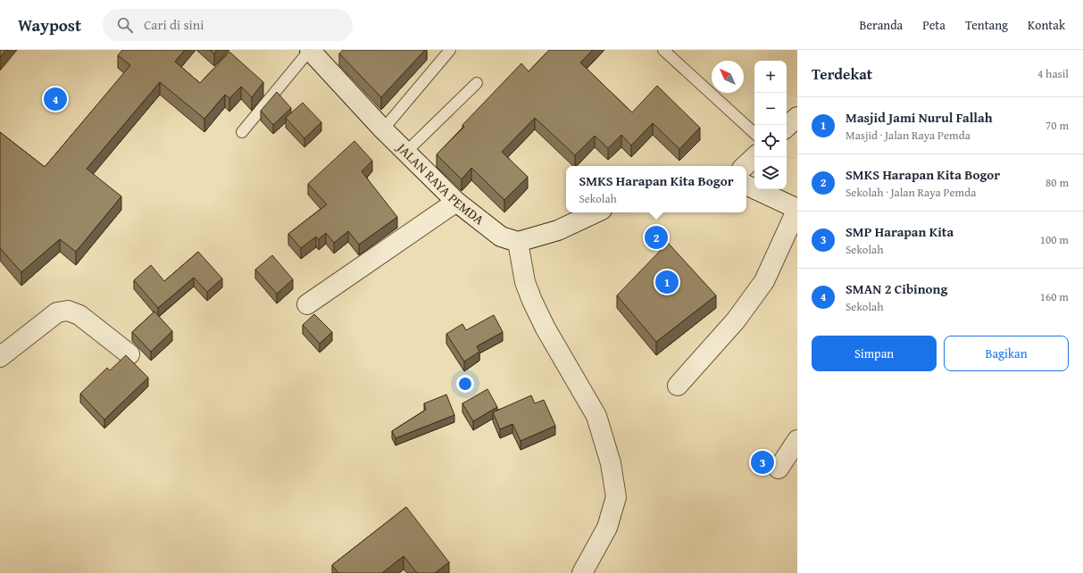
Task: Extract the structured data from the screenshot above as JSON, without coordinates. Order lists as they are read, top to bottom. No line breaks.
{"streets":{"street":["JALAN RAYA PEMDA"]},"north":"top left","page":{"header":"Waypost","search":"Cari di sini","nav":["Beranda","Peta","Tentang","Kontak"],"heading":["Terdekat","4 hasil"],"map_buttons":["+","−"],"pins":["4","2","1","3"],"list":[{"mark":"1","name":"Masjid Jami Nurul Fallah","note":"Masjid · Jalan Raya Pemda","value":"70 m"},{"mark":"2","name":"SMKS Harapan Kita Bogor","note":"Sekolah · Jalan Raya Pemda","value":"80 m"},{"mark":"3","name":"SMP Harapan Kita","note":"Sekolah","value":"100 m"},{"mark":"4","name":"SMAN 2 Cibinong","note":"Sekolah","value":"160 m"}],"popup":["SMKS Harapan Kita Bogor","Sekolah"],"buttons":["Simpan","Bagikan"]}}
